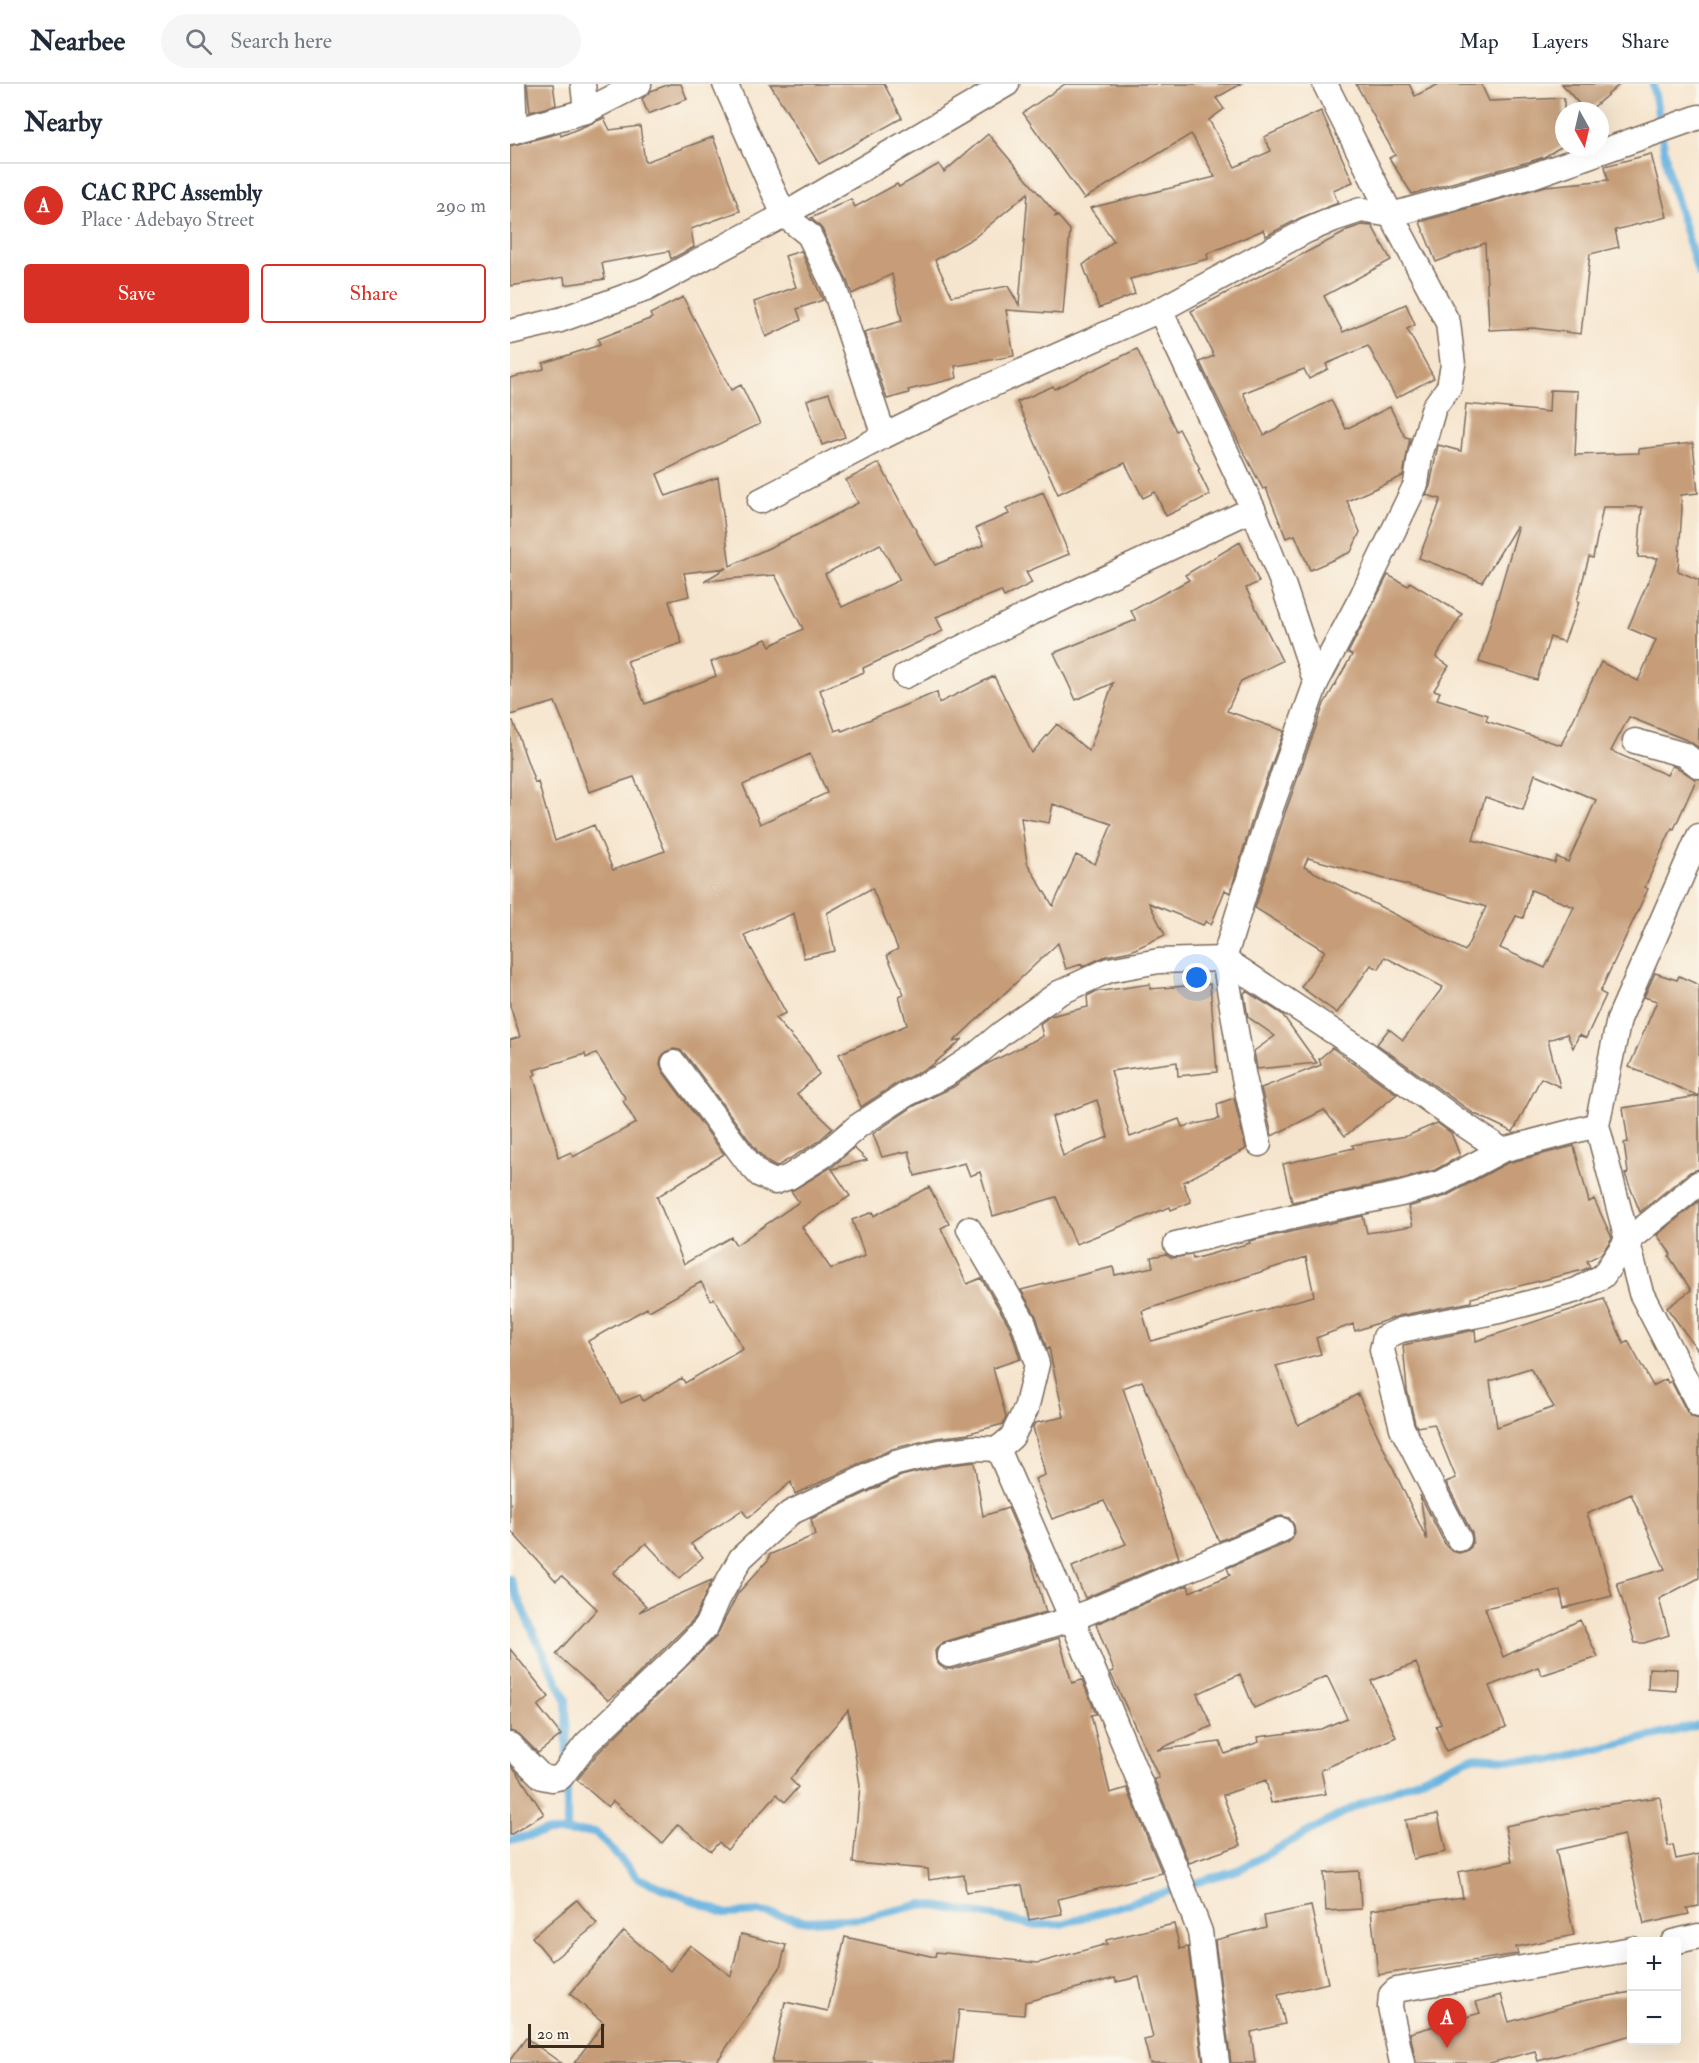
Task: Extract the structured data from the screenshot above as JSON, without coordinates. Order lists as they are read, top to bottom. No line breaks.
{"scale_bar":"20 m","north":"bottom","page":{"header":"Nearbee","search":"Search here","nav":["Map","Layers","Share"],"heading":"Nearby","list":[{"mark":"A","name":"CAC RPC Assembly","note":"Place · Adebayo Street","value":"290 m"}],"buttons":["Save","Share"],"map_buttons":["+","−"],"pins":"A","scale":"20 m"}}
